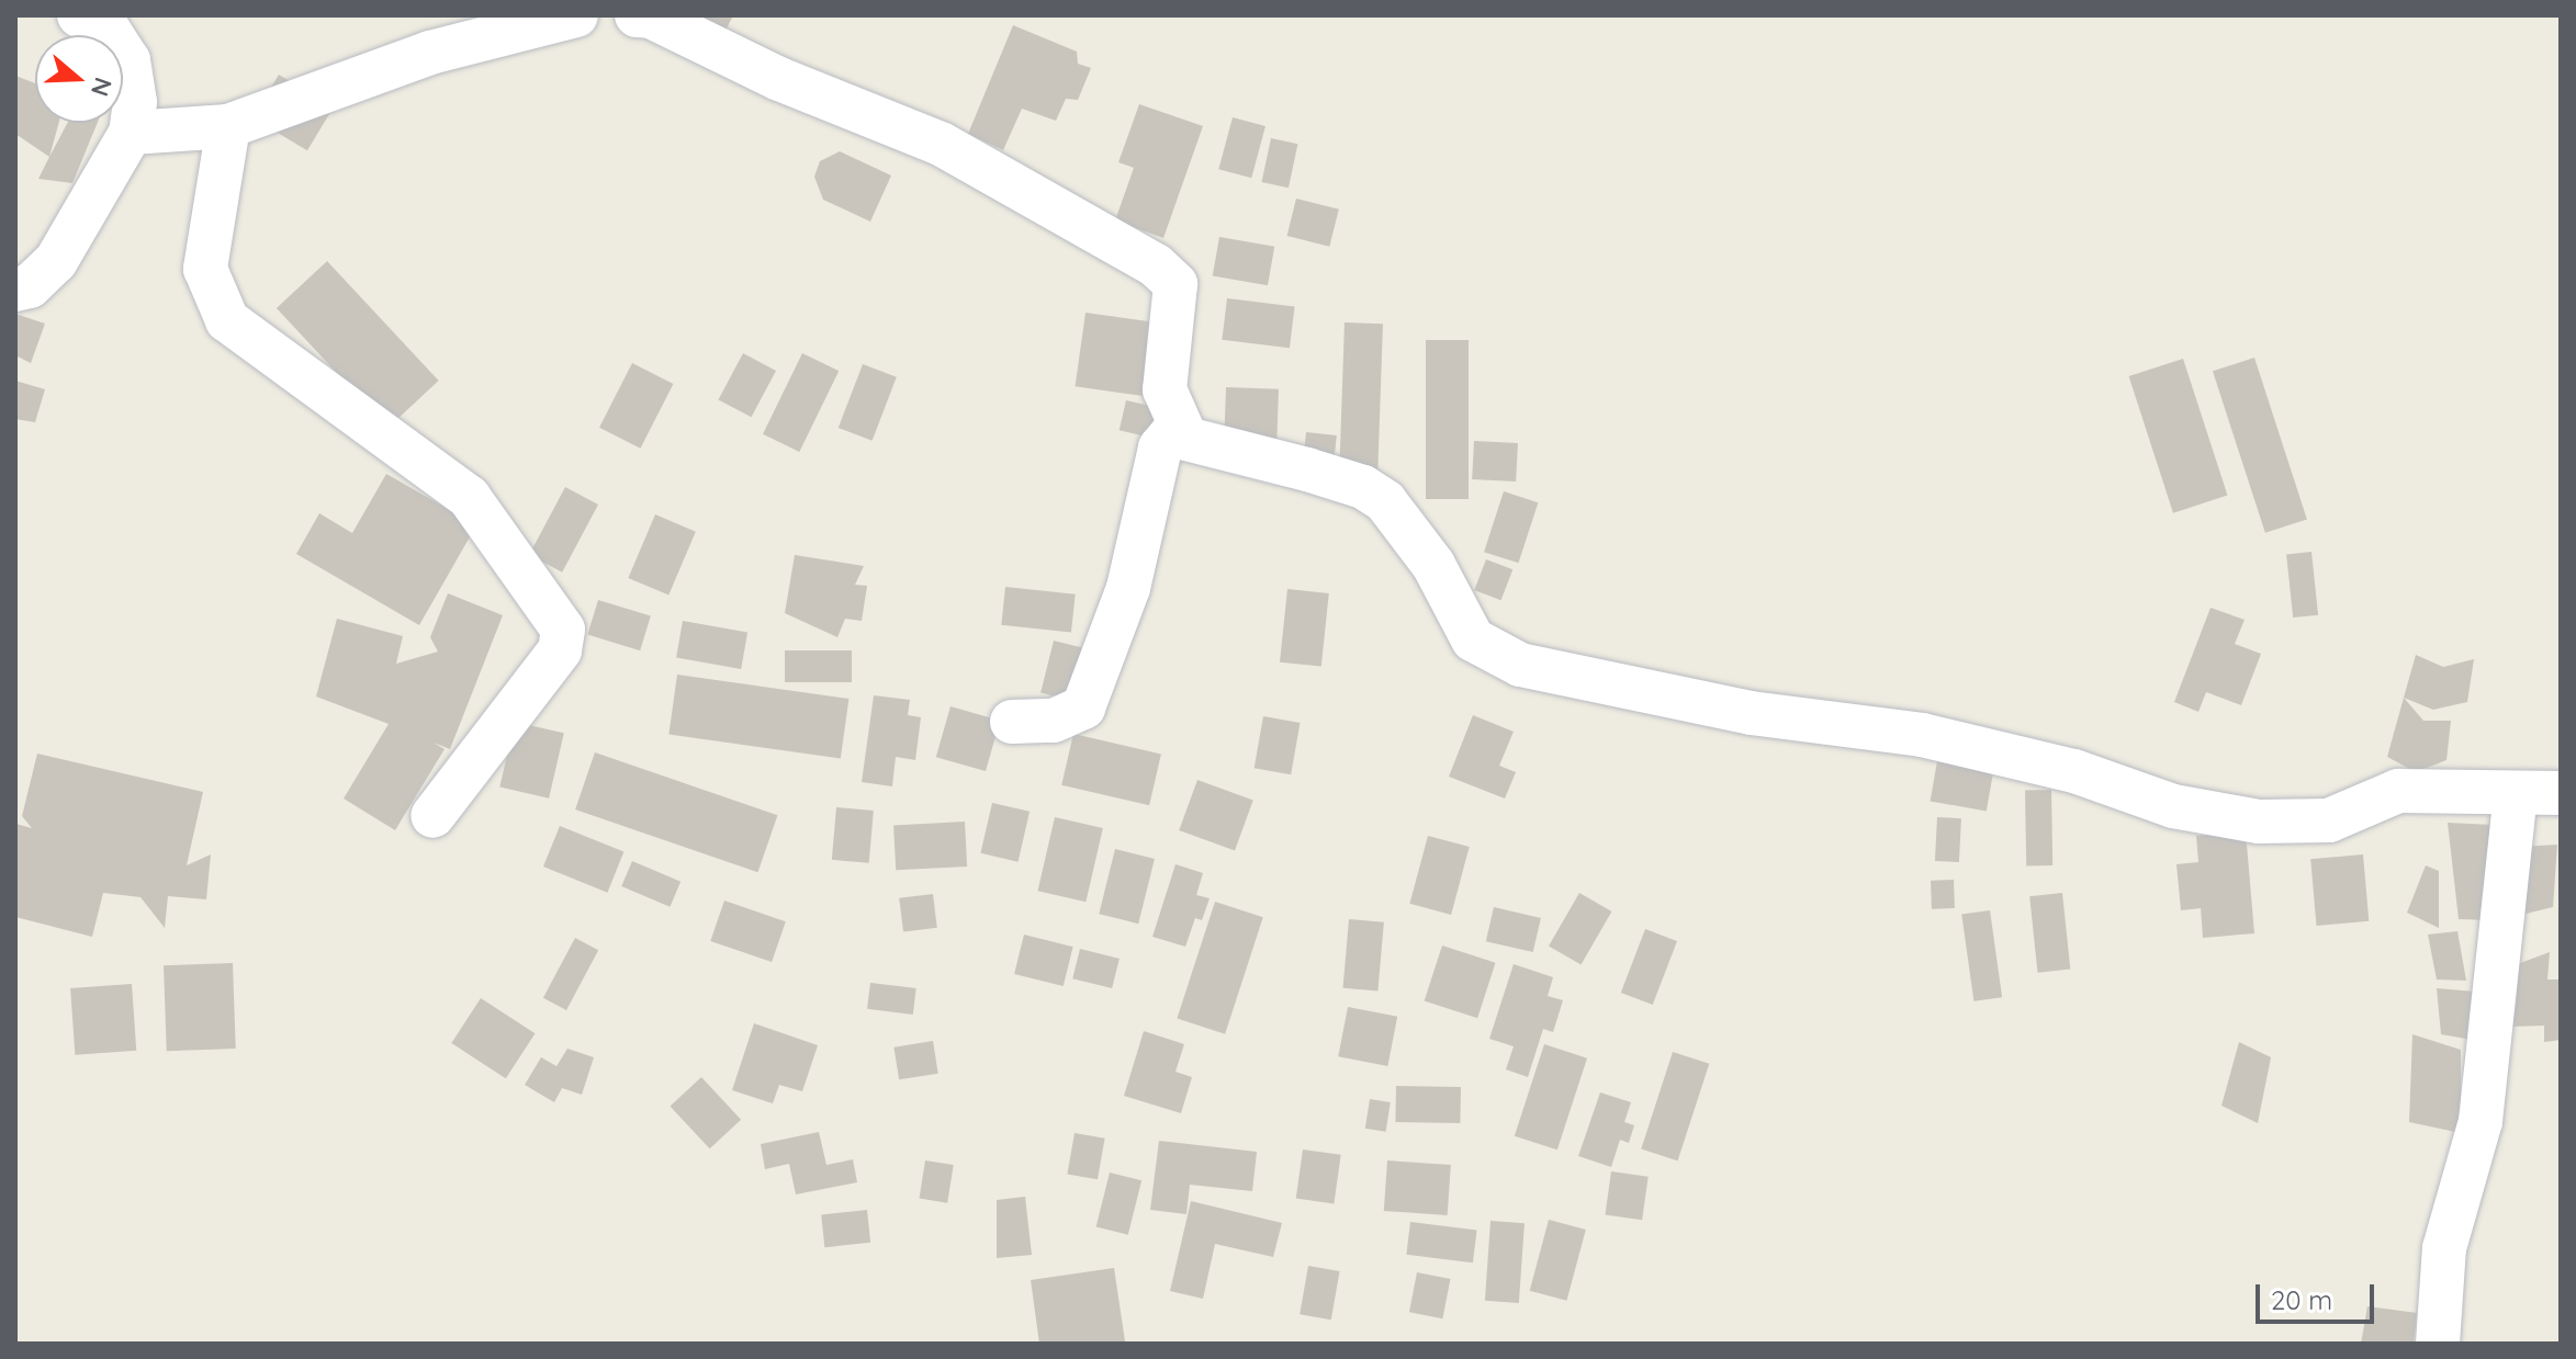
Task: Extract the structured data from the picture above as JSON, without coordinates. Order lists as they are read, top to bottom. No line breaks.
{"scale_bar":"20 m","north":"right"}
